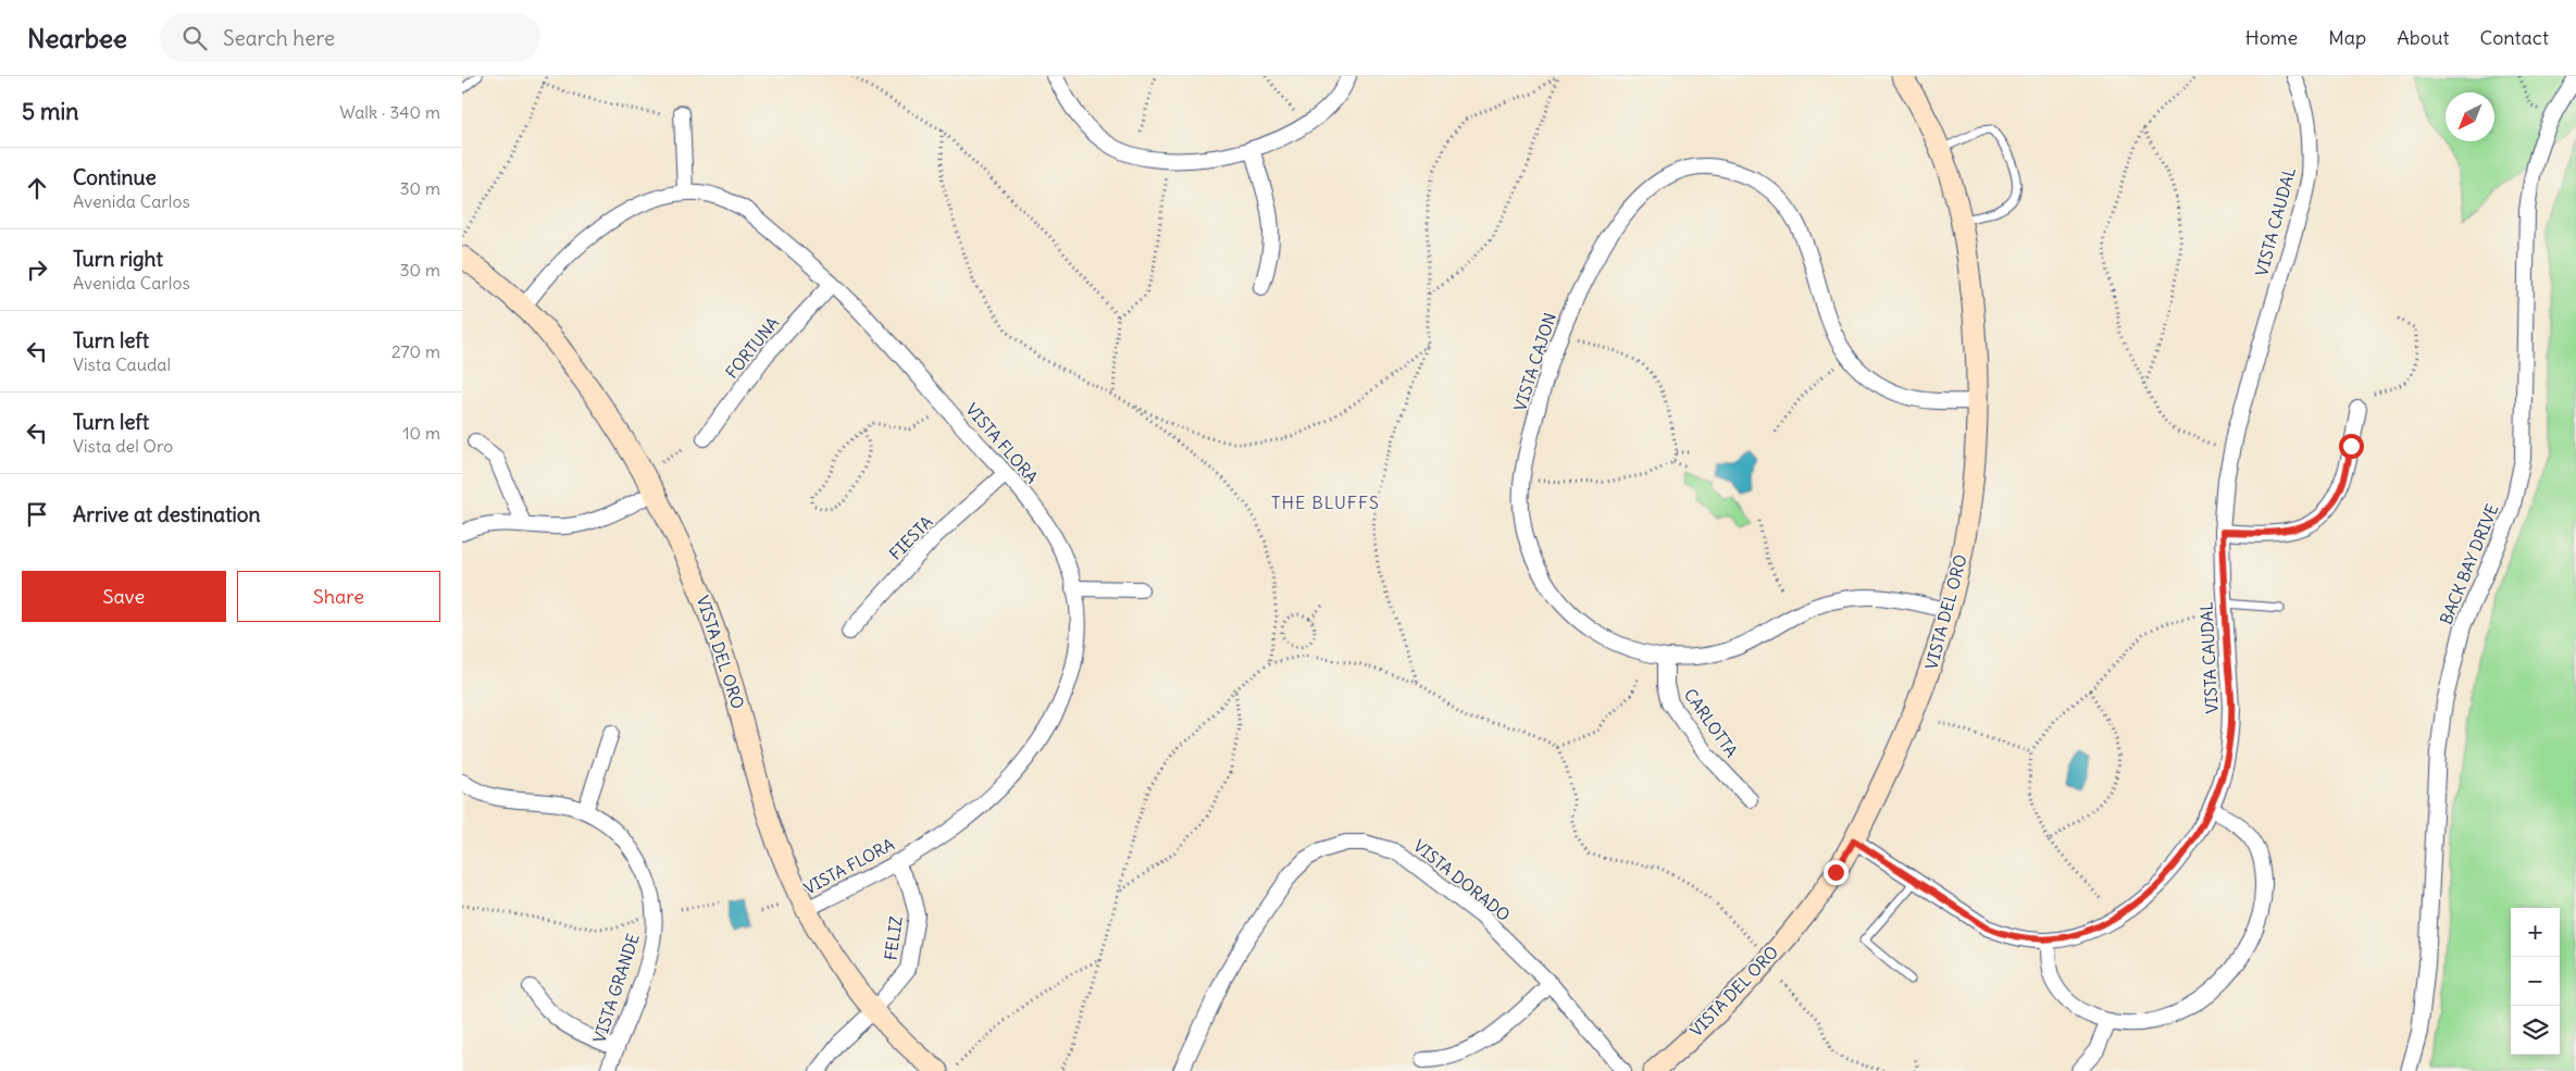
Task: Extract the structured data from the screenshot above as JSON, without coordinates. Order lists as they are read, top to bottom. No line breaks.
{"streets":{"street":["VISTA CAUDAL","FORTUNA","VISTA CAJON","VISTA FLORA","FIESTA","BACK BAY DRIVE","VISTA DEL ORO","CARLOTTA","VISTA DORADO","FELIZ","VISTA GRANDE"]},"crossings":[["VISTA CAUDAL","VISTA DEL ORO"],["FORTUNA","VISTA FLORA"],["VISTA CAJON","VISTA DEL ORO"],["VISTA CAJON","CARLOTTA"],["VISTA FLORA","FIESTA"],["VISTA FLORA","VISTA DEL ORO"],["VISTA FLORA","FELIZ"],["VISTA DEL ORO","FELIZ"]],"districts":["THE BLUFFS"],"north":"bottom left","page":{"header":"Nearbee","search":"Search here","nav":["Home","Map","About","Contact"],"heading":["5 min","Walk · 340 m"],"list":[["Continue","Avenida Carlos","30 m"],["Turn right","Avenida Carlos","30 m"],["Turn left","Vista Caudal","270 m"],["Turn left","Vista del Oro","10 m"],"Arrive at destination"],"buttons":["Save","Share"],"map_buttons":["+","−"]}}
